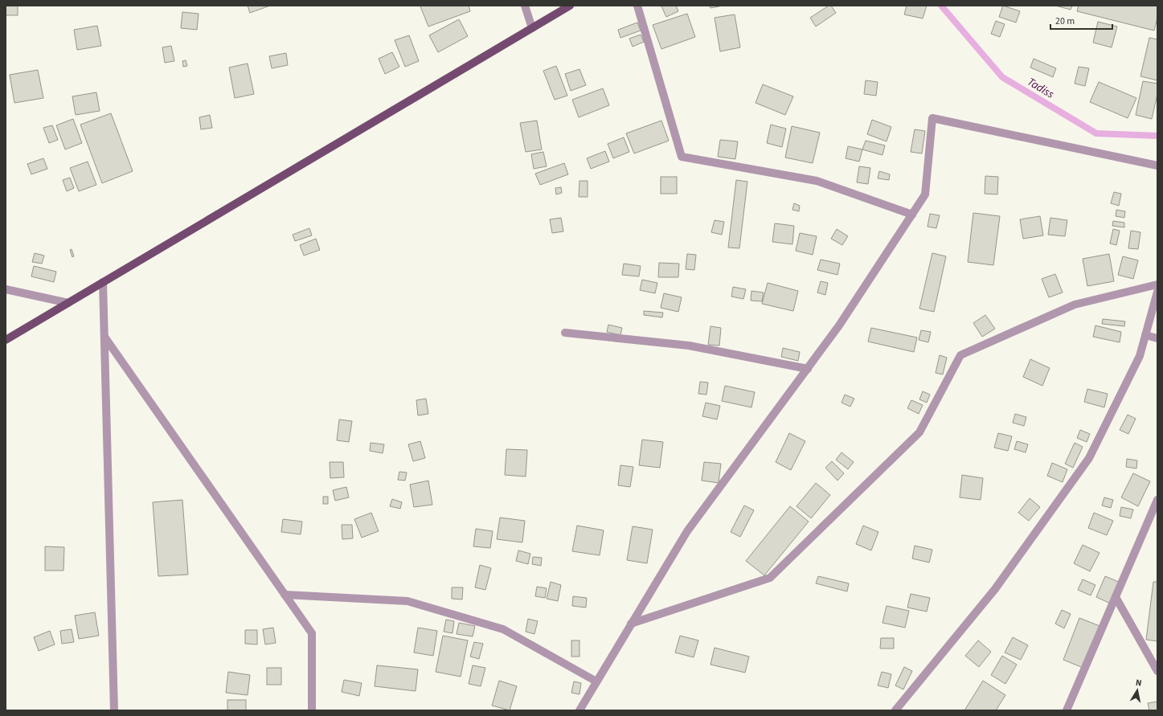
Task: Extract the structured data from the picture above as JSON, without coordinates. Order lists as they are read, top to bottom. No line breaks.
{"water":["Tadiss"],"scale_bar":"20 m","north":"top"}
